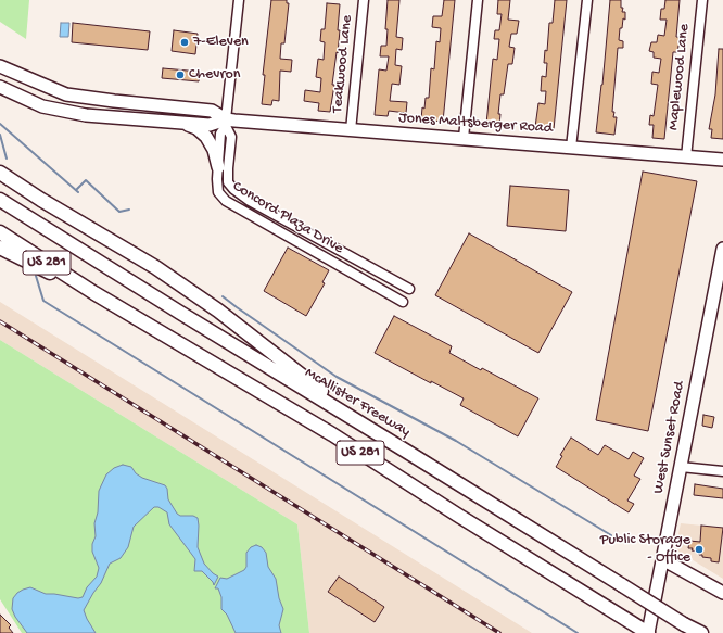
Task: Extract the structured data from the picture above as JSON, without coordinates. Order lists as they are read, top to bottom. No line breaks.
{"streets":{"highway":["US 281","McAllister Freeway"],"main road":["Jones Maltsberger Road","West Sunset Road"],"street":["Teakwood Lane","Maplewood Lane","Concord Plaza Drive"]},"crossings":[["Teakwood Lane","Jones Maltsberger Road"],["Maplewood Lane","Jones Maltsberger Road"],["Jones Maltsberger Road","Concord Plaza Drive"],["US 281","West Sunset Road"]],"places":["7-Eleven","Chevron","Public Storage - Office"]}
